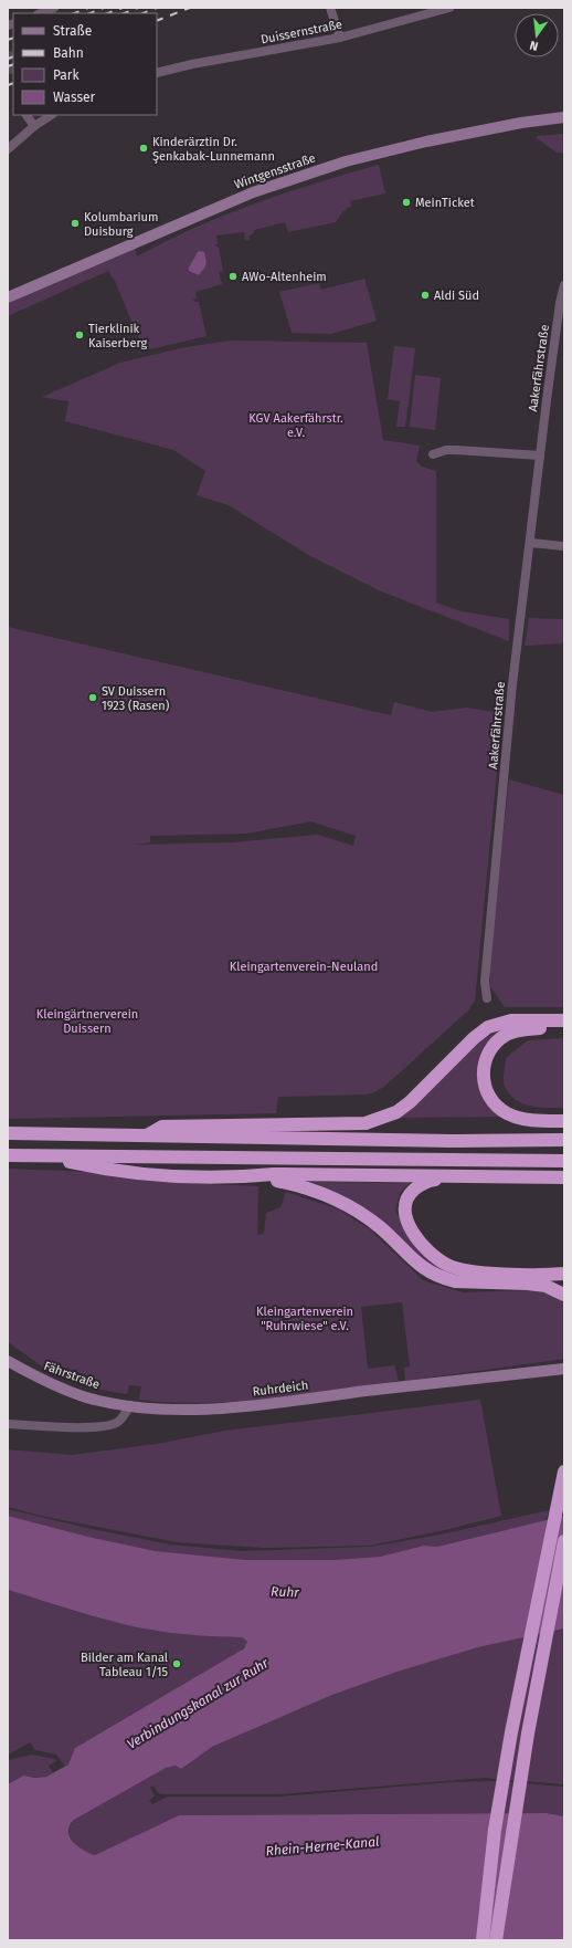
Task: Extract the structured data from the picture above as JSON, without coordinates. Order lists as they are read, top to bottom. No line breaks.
{"streets":{"main road":["Wintgensstraße","Fährstraße","Ruhrdeich"],"street":["Duissernstraße","Aakerfährstraße"]},"crossings":[["Fährstraße","Ruhrdeich"]],"water":["Ruhr","Verbindungskanal zur Ruhr","Rhein-Herne-Kanal"],"parks":["KGV Aakerfährstr. e.V.","Kleingartenverein-Neuland","Kleingärtnerverein Duissern","Kleingartenverein \"Ruhrwiese\" e.V."],"places":["Kinderärztin Dr. Şenkabak-Lunnemann","MeinTicket","Kolumbarium Duisburg","AWo-Altenheim","Aldi Süd","Tierklinik Kaiserberg","SV Duissern 1923 (Rasen)","Bilder am Kanal Tableau 1/15"],"legend":["Straße","Bahn","Park","Wasser"],"north":"bottom"}
